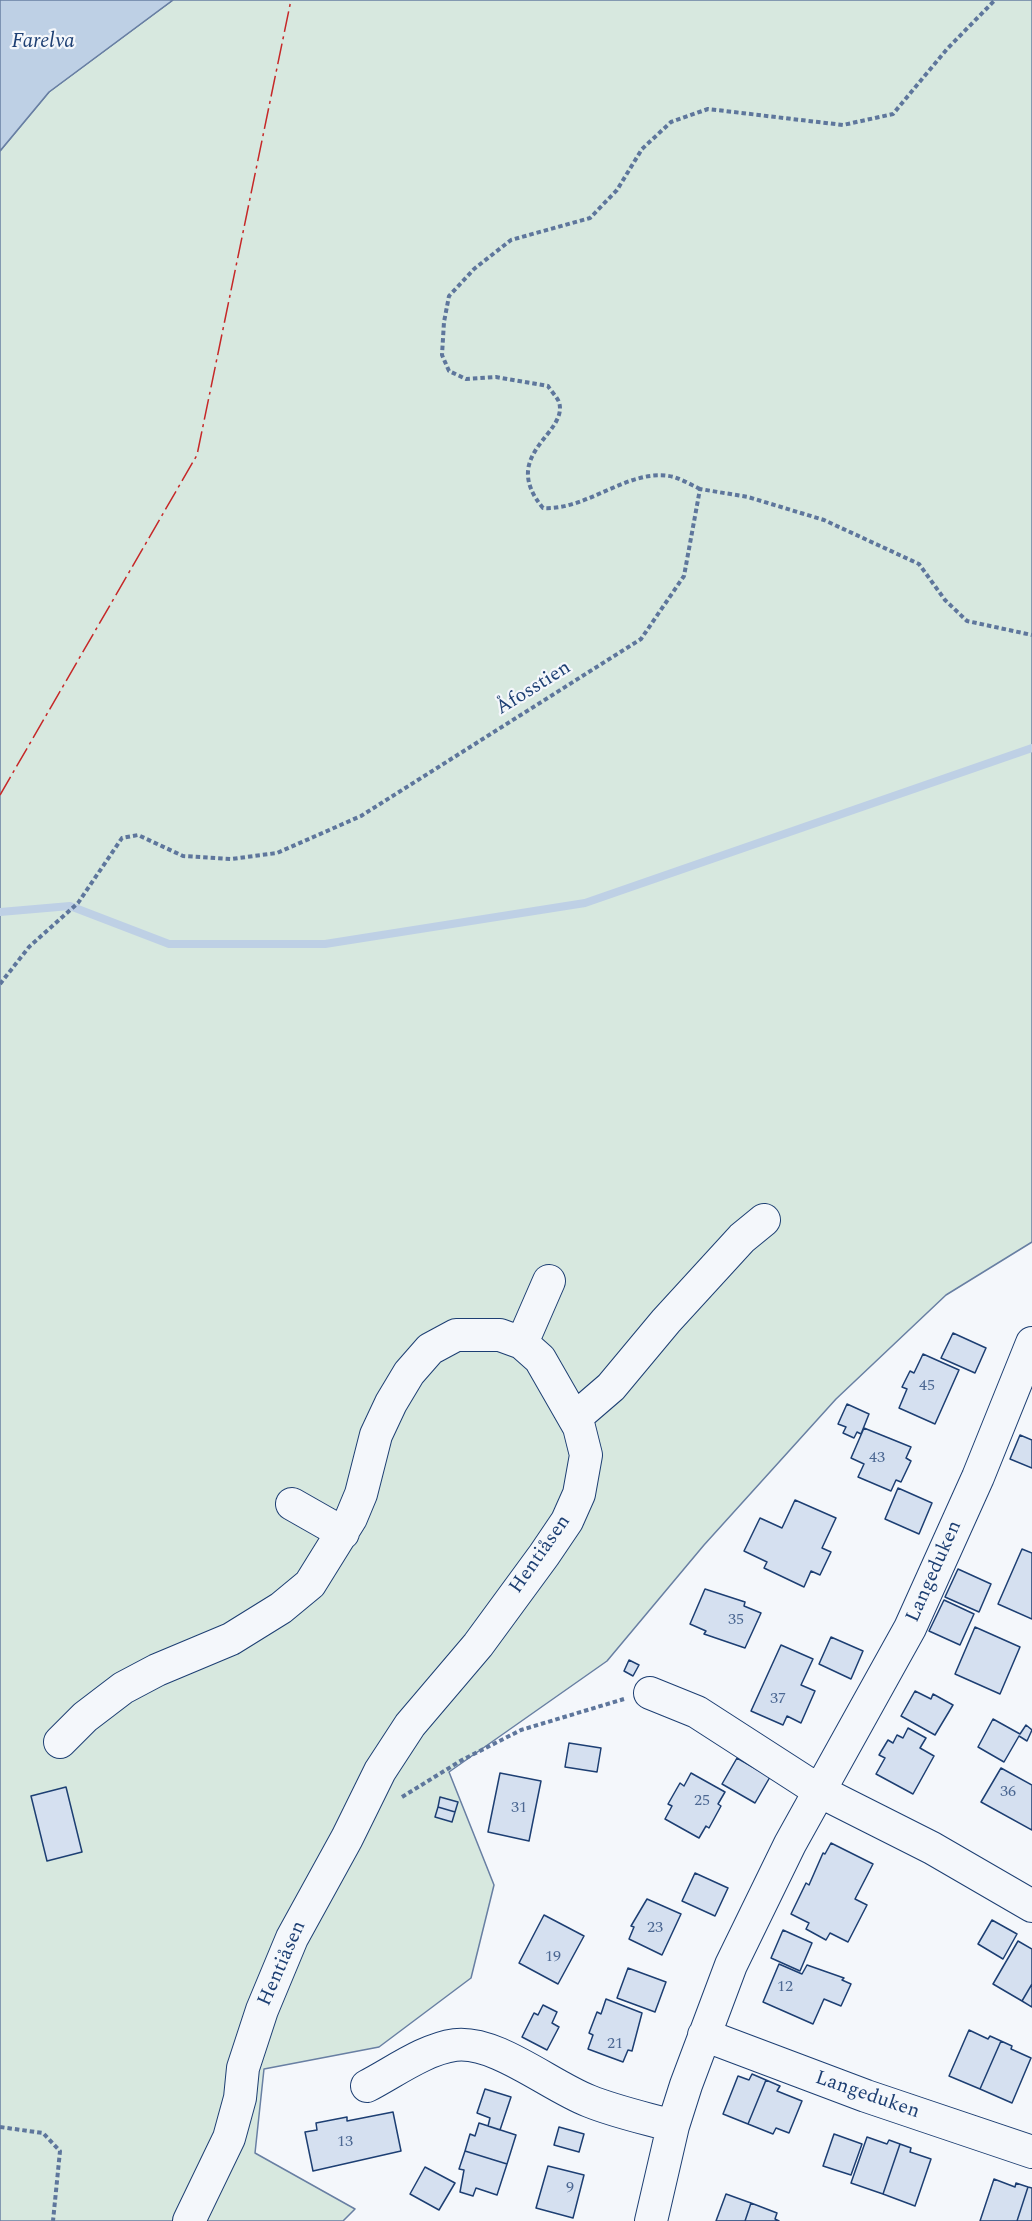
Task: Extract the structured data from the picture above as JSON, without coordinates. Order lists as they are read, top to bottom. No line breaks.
{"streets":{"street":["Hentiåsen","Langeduken"],"path":["Åfosstien"]},"water":["Farelva"],"house_numbers":["45","43","35","37","36","25","31","23","19","12","21","13","9"]}
